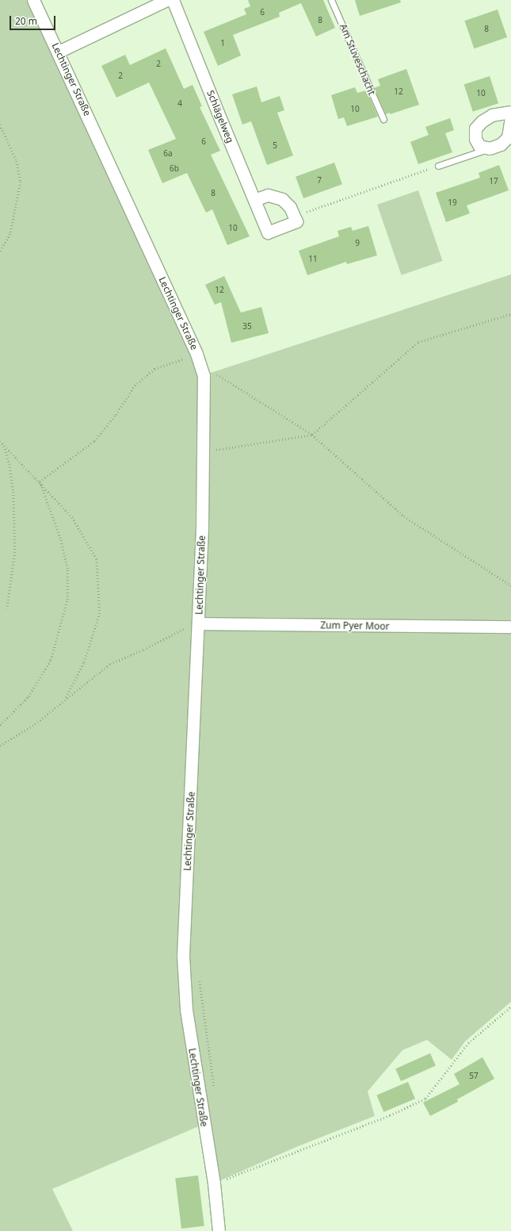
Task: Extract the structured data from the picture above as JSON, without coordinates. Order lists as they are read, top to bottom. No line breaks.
{"streets":{"street":["Lechtinger Straße","Schlägelweg","Zum Pyer Moor"],"lane":["Am Stüveschacht"]},"crossings":[["Lechtinger Straße","Zum Pyer Moor"]],"house_numbers":["6","8","8","1","2","2","12","10","4","10","6","5","6a","6b","7","17","8","19","10","9","11","12","35","57"],"scale_bar":"20 m"}
